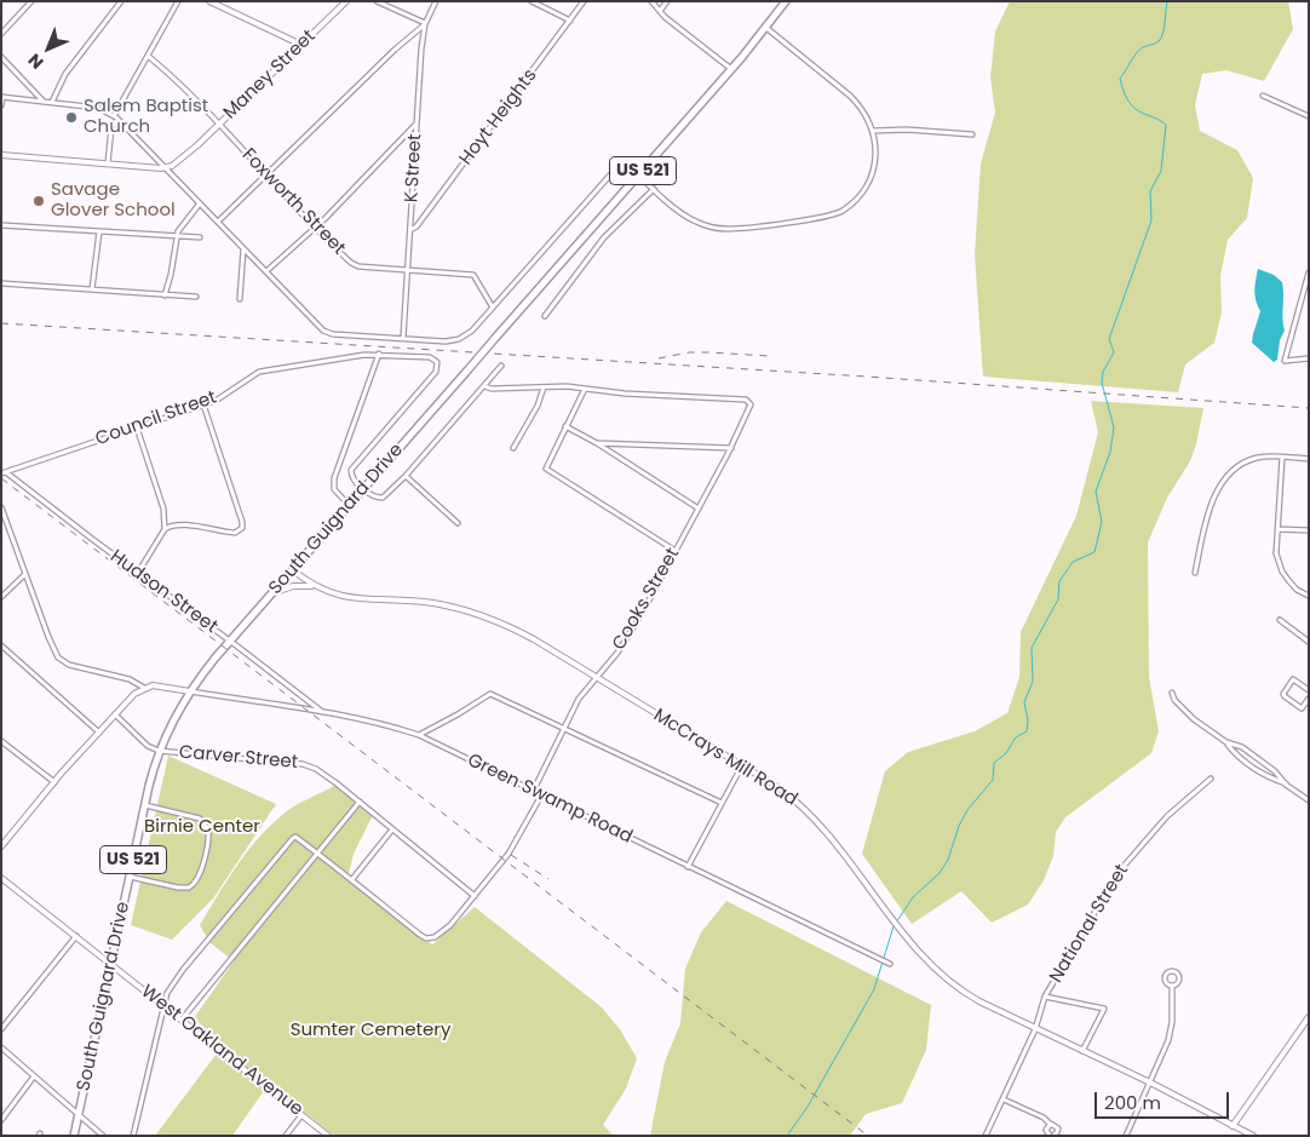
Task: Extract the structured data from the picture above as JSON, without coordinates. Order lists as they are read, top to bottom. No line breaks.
{"streets":{"highway":["US 521","South Guignard Drive"],"street":["Maney Street","Hoyt Heights","K Street","Foxworth Street","Council Street","Hudson Street","Cooks Street","Carver Street","McCrays Mill Road","Green Swamp Road","National Street","West Oakland Avenue"]},"crossings":[["Maney Street","Foxworth Street"],["Hoyt Heights","K Street"],["K Street","Foxworth Street"],["Council Street","South Guignard Drive"],["Council Street","Hudson Street"],["South Guignard Drive","Hudson Street"],["South Guignard Drive","Carver Street"],["South Guignard Drive","McCrays Mill Road"],["South Guignard Drive","Green Swamp Road"],["South Guignard Drive","West Oakland Avenue"],["Hudson Street","Green Swamp Road"],["Cooks Street","McCrays Mill Road"],["Cooks Street","Green Swamp Road"],["McCrays Mill Road","National Street"]],"parks":["Birnie Center","Sumter Cemetery"],"places":["Salem Baptist Church","Savage Glover School"],"scale_bar":"200 m","north":"bottom left"}
